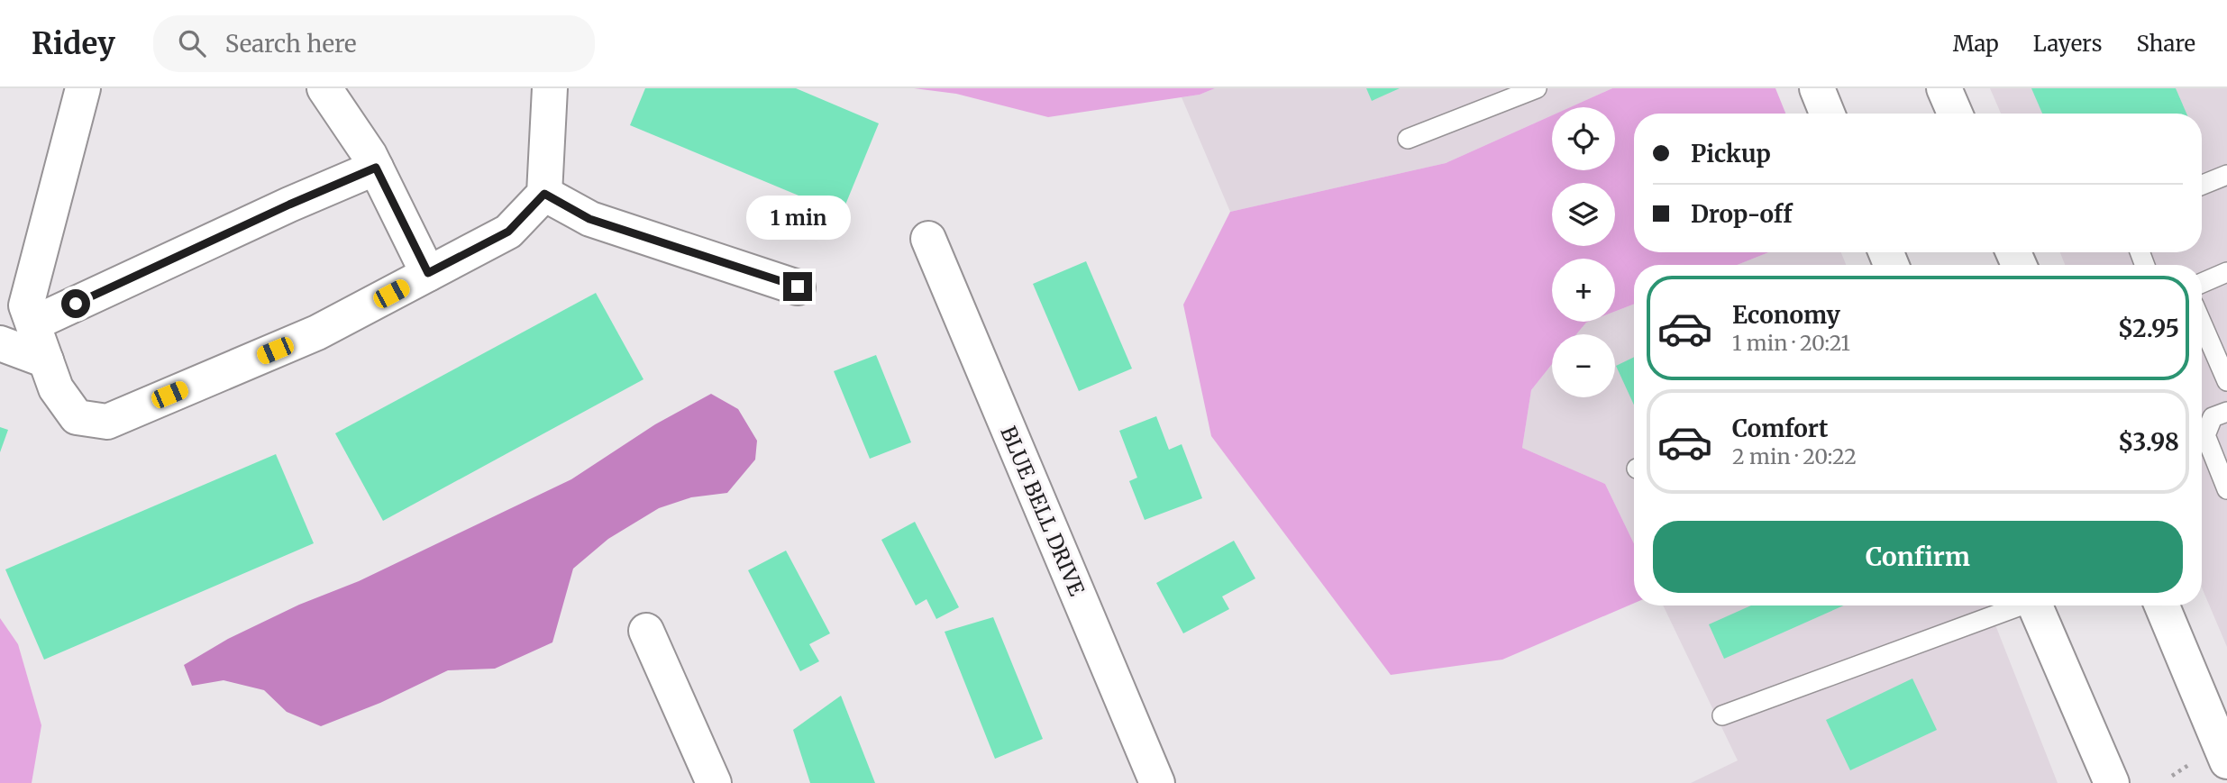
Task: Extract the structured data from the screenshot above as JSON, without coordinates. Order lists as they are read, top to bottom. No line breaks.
{"streets":{"street":["BLUE BELL DRIVE"]},"page":{"header":"Ridey","search":"Search here","nav":["Map","Layers","Share"],"map_buttons":["+","−"],"banner":["Pickup","Drop-off"],"bubble":"1 min","list":[{"name":"Economy","note":"1 min · 20:21","value":"$2.95"},{"name":"Comfort","note":"2 min · 20:22","value":"$3.98"}],"buttons":"Confirm"}}
